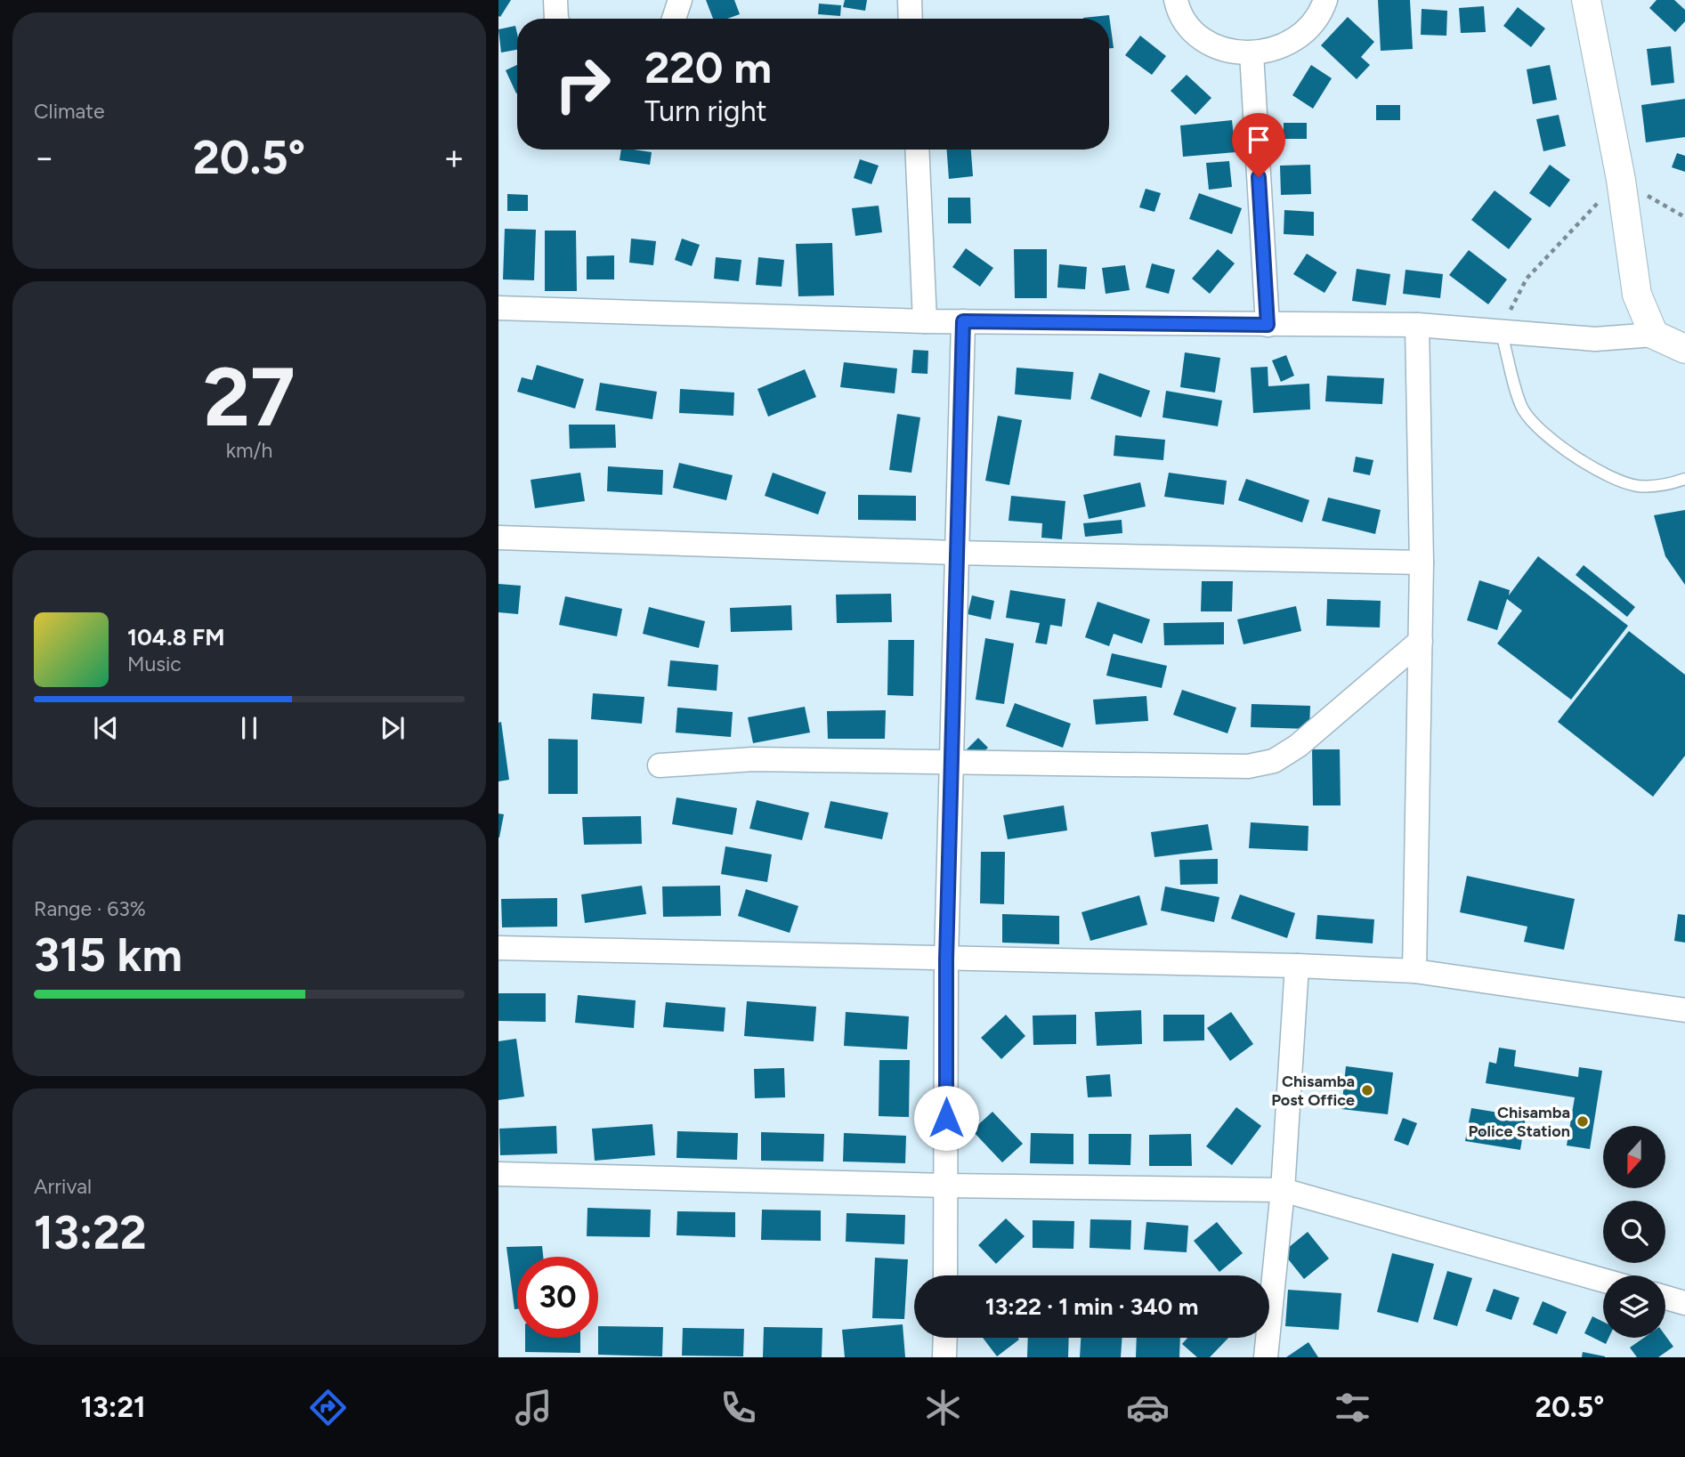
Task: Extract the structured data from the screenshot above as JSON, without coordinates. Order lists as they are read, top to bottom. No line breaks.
{"places":["Chisamba Post Office","Chisamba Police Station"],"north":"bottom","page":{"tile":["Climate",["27","km/h"],["Range · 63%","315 km"],["Arrival","13:22"]],"turn":["220 m","Turn right"],"heat":["−","20.5°","+"],"song":["104.8 FM","Music"],"limit":"30","trip":"13:22 · 1 min · 340 m","tabs":["13:21","20.5°"]}}
